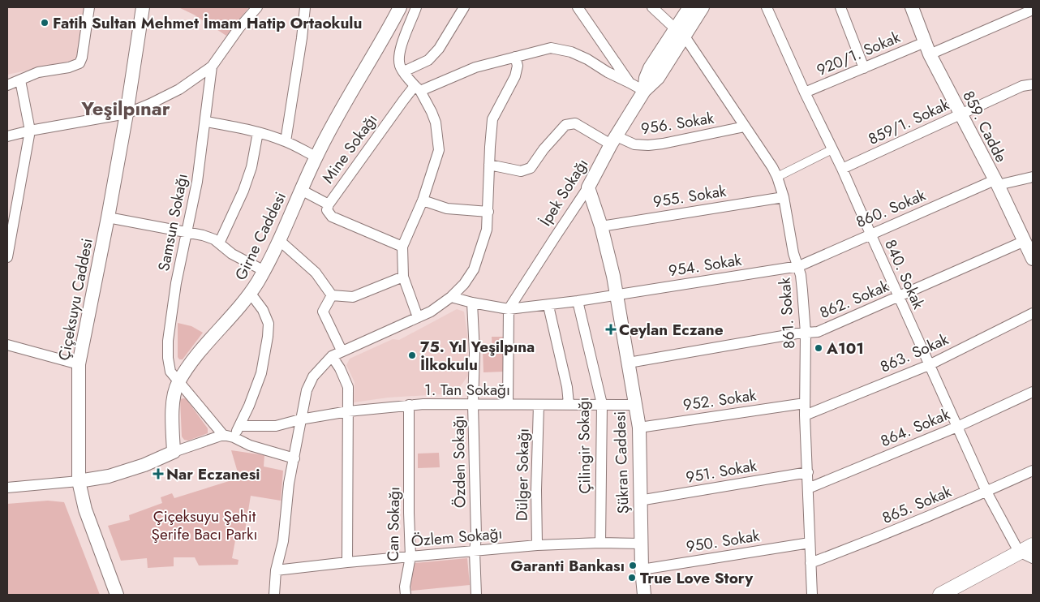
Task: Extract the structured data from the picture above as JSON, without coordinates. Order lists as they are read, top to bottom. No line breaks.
{"streets":{"street":["920/1. Sokak","859/1. Sokak","956. Sokak","859. Cadde","Mine Sokağı","İpek Sokağı","955. Sokak","860. Sokak","Samsun Sokağı","Girne Caddesi","954. Sokak","840. Sokak","Çiçeksuyu Caddesi","862. Sokak","861. Sokak","863. Sokak","1. Tan Sokağı","952. Sokak","864. Sokak","Çilingir Sokağı","Özden Sokağı","Şükran Caddesi","951. Sokak","Dülger Sokağı","865. Sokak","Can Sokağı","Özlem Sokağı","950. Sokak"]},"crossings":[["920/1. Sokak","859. Cadde"],["920/1. Sokak","840. Sokak"],["859/1. Sokak","859. Cadde"],["859/1. Sokak","840. Sokak"],["956. Sokak","İpek Sokağı"],["956. Sokak","861. Sokak"],["859. Cadde","860. Sokak"],["859. Cadde","862. Sokak"],["Mine Sokağı","Girne Caddesi"],["İpek Sokağı","954. Sokak"],["İpek Sokağı","861. Sokak"],["İpek Sokağı","Şükran Caddesi"],["955. Sokak","861. Sokak"],["955. Sokak","Şükran Caddesi"],["860. Sokak","954. Sokak"],["860. Sokak","840. Sokak"],["860. Sokak","861. Sokak"],["Samsun Sokağı","Girne Caddesi"],["954. Sokak","861. Sokak"],["954. Sokak","Çilingir Sokağı"],["954. Sokak","Özden Sokağı"],["954. Sokak","Şükran Caddesi"],["840. Sokak","862. Sokak"],["840. Sokak","863. Sokak"],["840. Sokak","864. Sokak"],["840. Sokak","865. Sokak"],["862. Sokak","861. Sokak"],["862. Sokak","Şükran Caddesi"],["861. Sokak","863. Sokak"],["861. Sokak","952. Sokak"],["861. Sokak","864. Sokak"],["861. Sokak","951. Sokak"],["861. Sokak","865. Sokak"],["861. Sokak","950. Sokak"],["1. Tan Sokağı","Çilingir Sokağı"],["1. Tan Sokağı","Özden Sokağı"],["1. Tan Sokağı","Şükran Caddesi"],["1. Tan Sokağı","Dülger Sokağı"],["1. Tan Sokağı","Can Sokağı"],["952. Sokak","Şükran Caddesi"],["Çilingir Sokağı","Özlem Sokağı"],["Özden Sokağı","Özlem Sokağı"],["Şükran Caddesi","951. Sokak"],["Şükran Caddesi","Özlem Sokağı"],["Şükran Caddesi","950. Sokak"],["Dülger Sokağı","Özlem Sokağı"],["Can Sokağı","Özlem Sokağı"]],"districts":["Yeşilpınar"],"parks":["Çiçeksuyu Şehit Şerife Bacı Parkı"],"places":{"other":["Fatih Sultan Mehmet İmam Hatip Ortaokulu","A101","75. Yıl Yeşilpına İlkokulu","Garanti Bankası","True Love Story"],"health":["Ceylan Eczane","Nar Eczanesi"]}}
